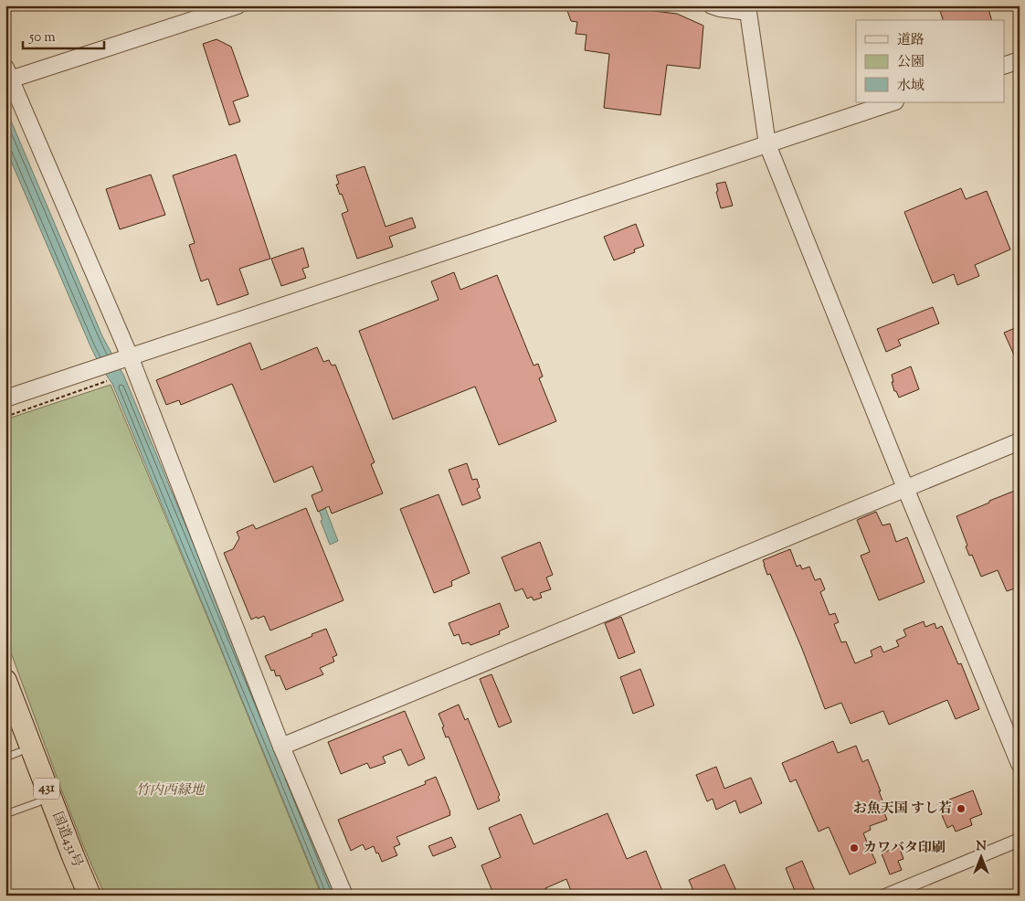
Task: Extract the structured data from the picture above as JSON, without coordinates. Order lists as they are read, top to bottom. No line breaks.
{"streets":{"highway":["431","国道431号"]},"parks":["竹内西緑地"],"places":["お魚天国 すし若","カワバタ印刷"],"legend":["道路","公園","水域"],"scale_bar":"50 m","north":"top"}
